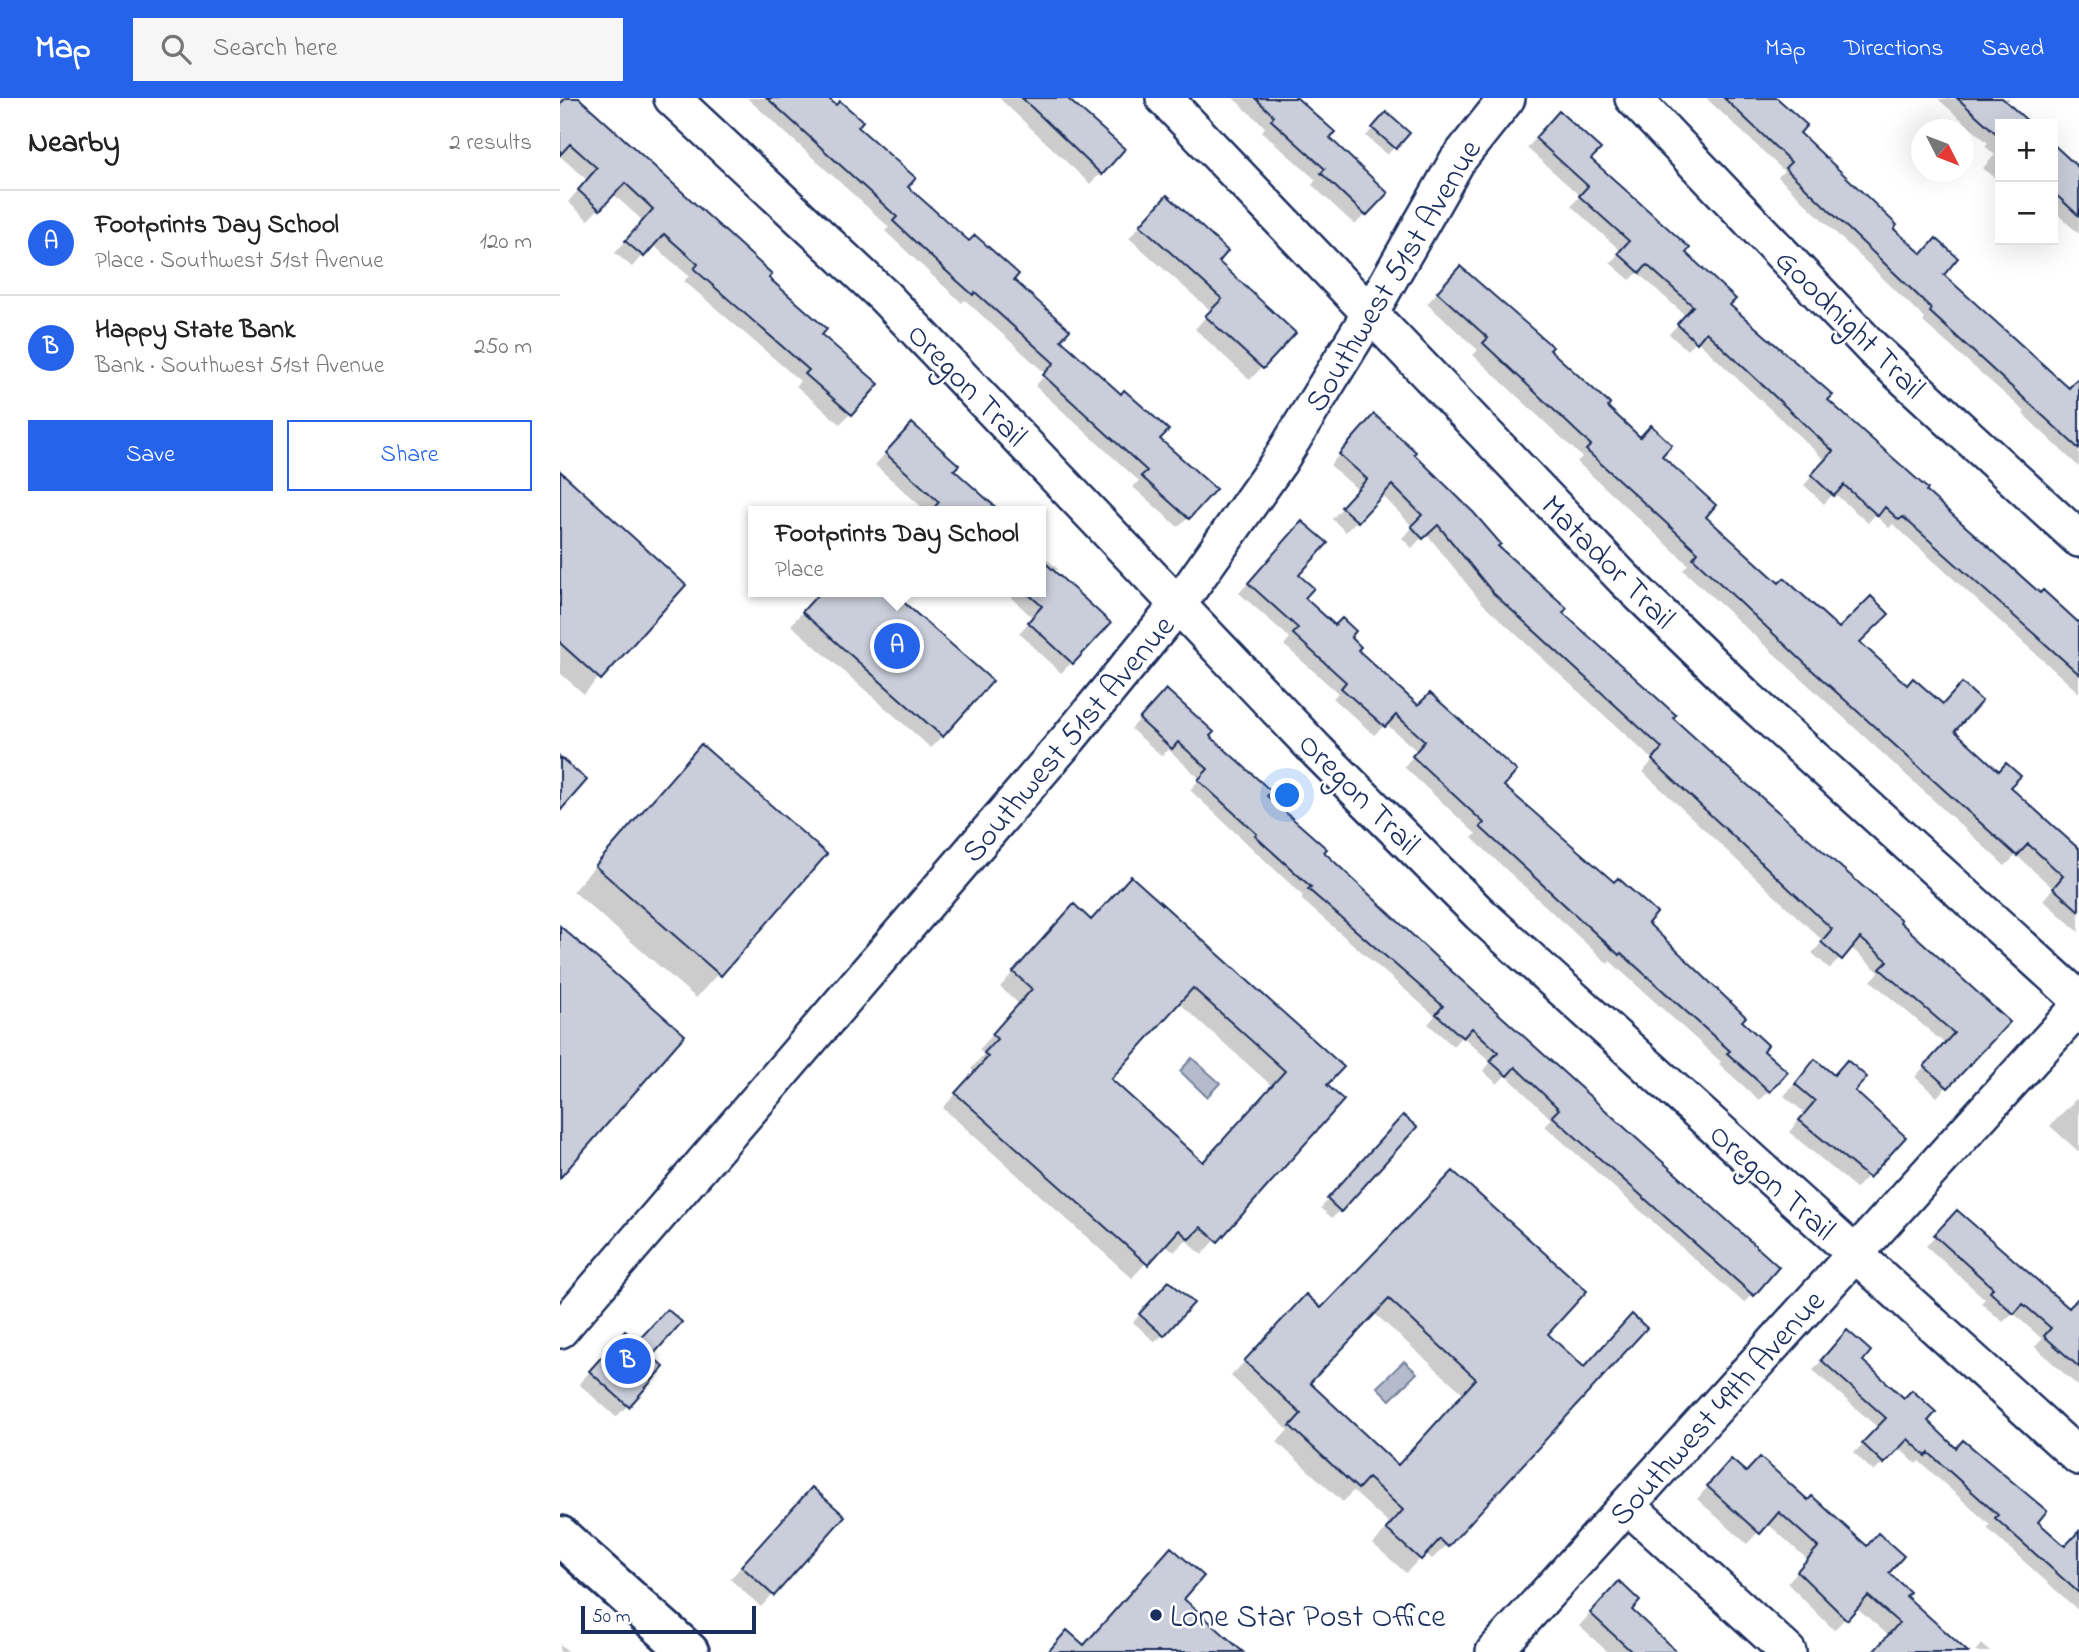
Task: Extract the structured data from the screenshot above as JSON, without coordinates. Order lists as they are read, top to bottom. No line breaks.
{"streets":{"street":["Southwest 51st Avenue","Goodnight Trail","Oregon Trail","Matador Trail","Southwest 49th Avenue"]},"crossings":[["Southwest 51st Avenue","Oregon Trail"],["Southwest 51st Avenue","Matador Trail"],["Oregon Trail","Southwest 49th Avenue"]],"places":["Lone Star Post Office"],"scale_bar":"50 m","north":"bottom right","page":{"header":"Map","search":"Search here","nav":["Map","Directions","Saved"],"heading":["Nearby","2 results"],"map_buttons":["+","−"],"list":[{"mark":"A","name":"Footprints Day School","note":"Place · Southwest 51st Avenue","value":"120 m"},{"mark":"B","name":"Happy State Bank","note":"Bank · Southwest 51st Avenue","value":"250 m"}],"buttons":["Save","Share"],"popup":["Footprints Day School","Place"],"pins":["A","B"],"scale":"50 m"}}
